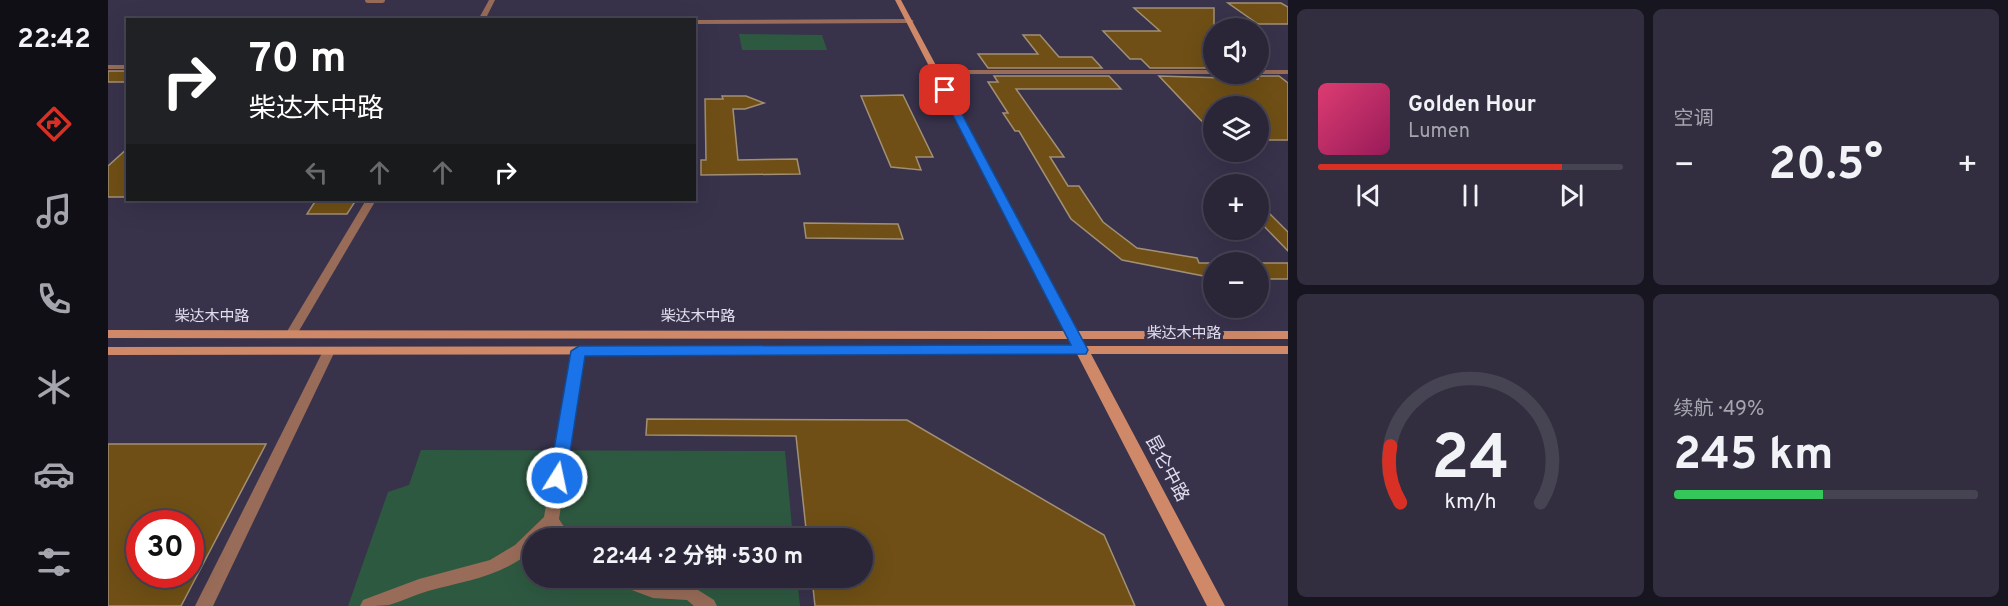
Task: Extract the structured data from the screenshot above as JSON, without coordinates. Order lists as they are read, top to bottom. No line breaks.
{"streets":{"main road":["柴达木中路","昆仑中路"]},"crossings":[["柴达木中路","昆仑中路"]],"page":{"tabs":"22:42","tile":["空调",["续航 · 49%","245 km"]],"map_buttons":["+","−"],"turn":["70 m","柴达木中路"],"song":["Golden Hour","Lumen"],"heat":["−","20.5°","+"],"limit":"30","trip":"22:44 · 2 分钟 · 530 m","gauge":["24","km/h"]}}
